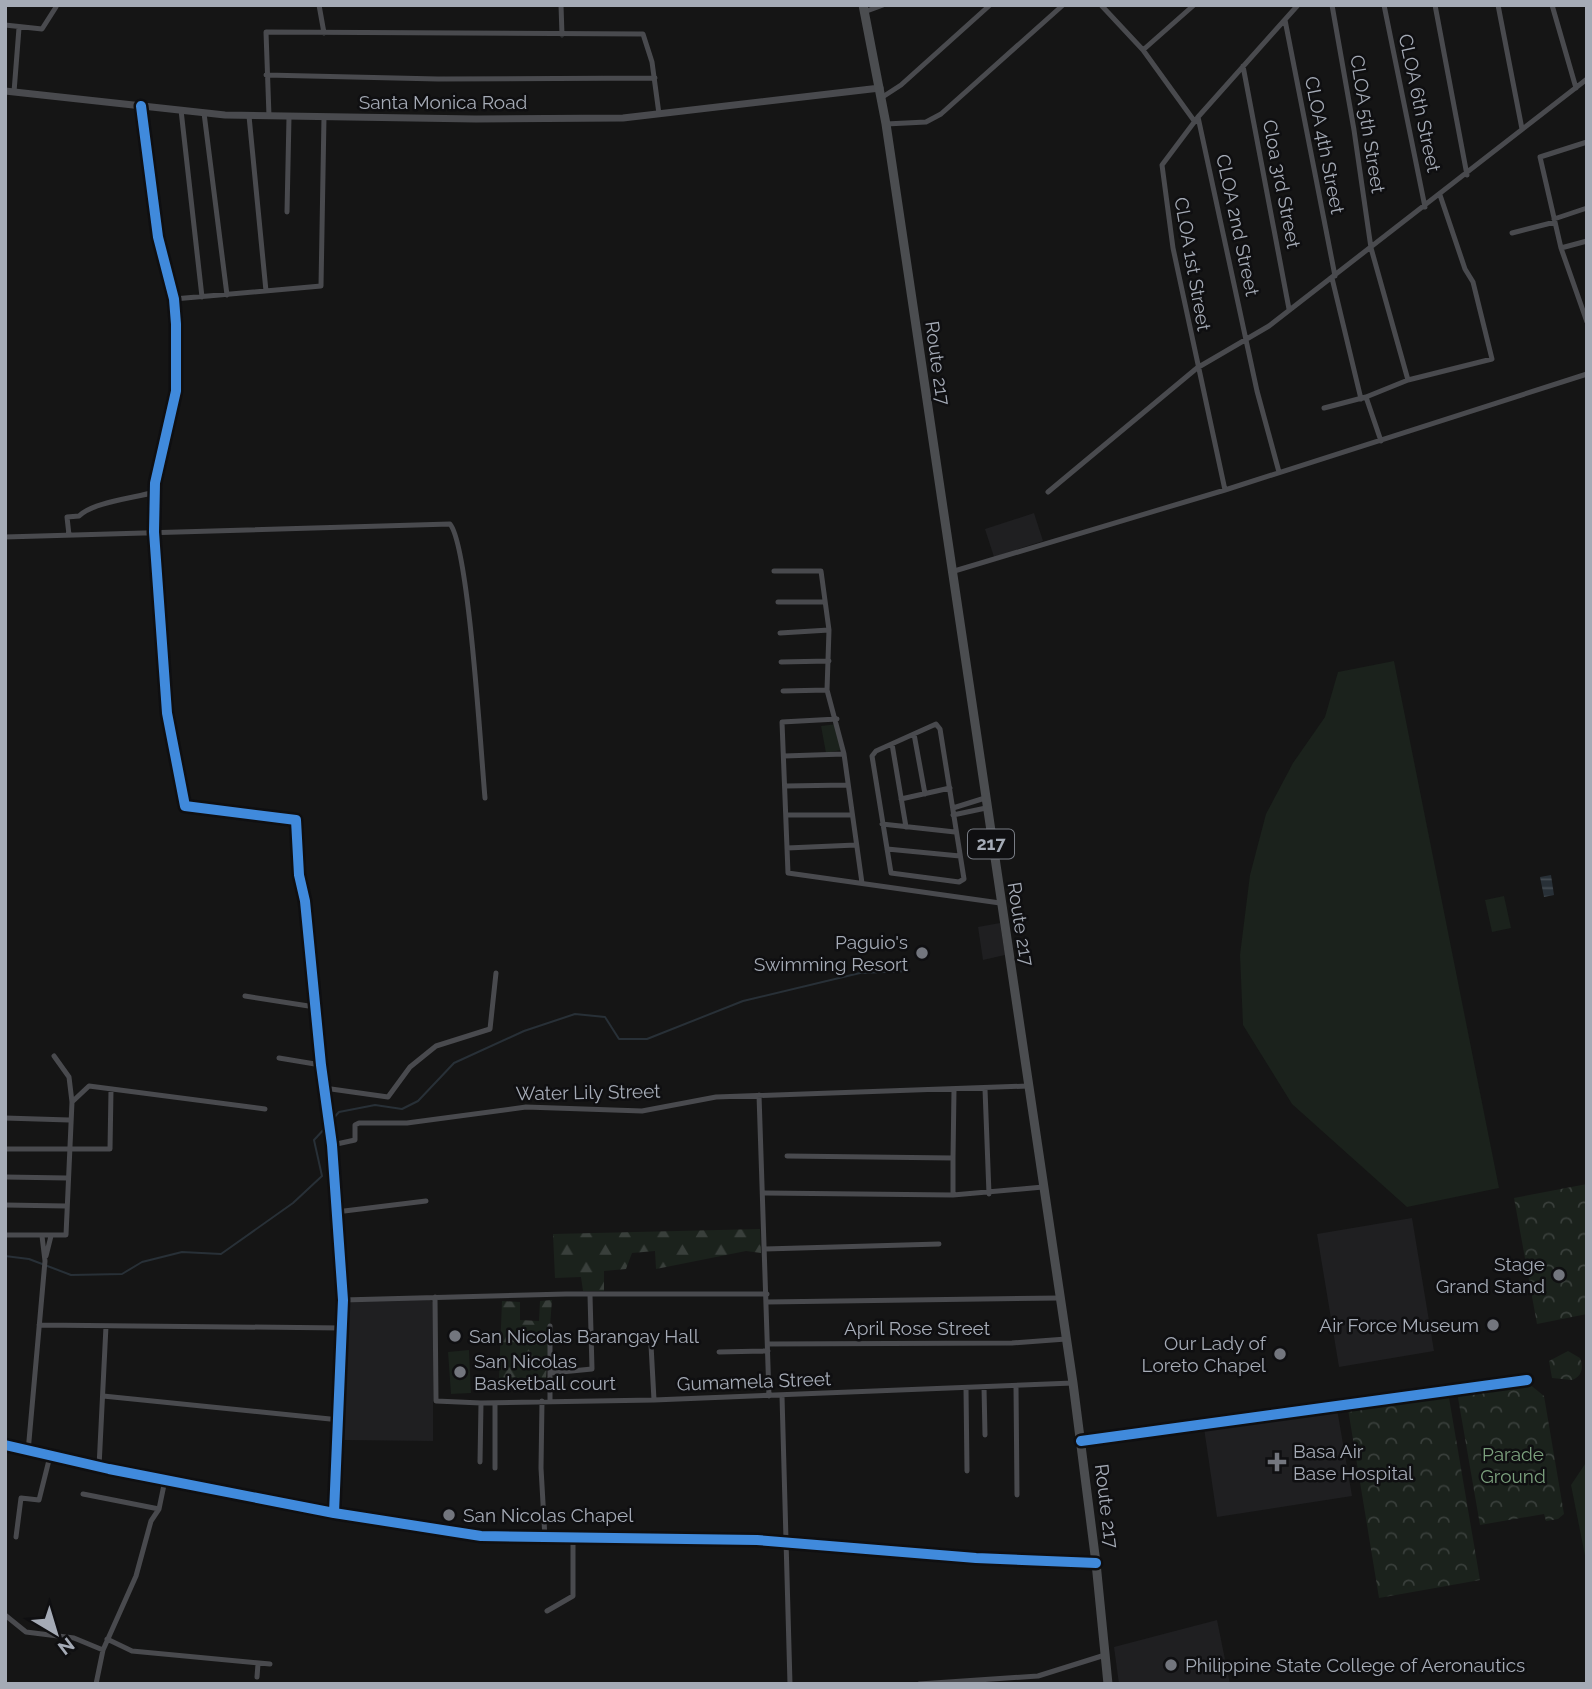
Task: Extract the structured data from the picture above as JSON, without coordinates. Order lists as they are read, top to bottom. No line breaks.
{"streets":{"main road":["Route 217","217"],"street":["Santa Monica Road","CLOA 6th Street","CLOA 5th Street","CLOA 4th Street","Cloa 3rd Street","CLOA 2nd Street","CLOA 1st Street","Water Lily Street","April Rose Street","Gumamela Street"]},"crossings":[["Santa Monica Road","Route 217"],["CLOA 2nd Street","CLOA 1st Street"],["Route 217","Water Lily Street"],["Route 217","April Rose Street"],["Route 217","Gumamela Street"]],"parks":["Parade Ground"],"places":{"other":["Paguio's Swimming Resort","Stage Grand Stand","Air Force Museum","San Nicolas Barangay Hall","Our Lady of Loreto Chapel","San Nicolas Basketball court","San Nicolas Chapel","Philippine State College of Aeronautics"],"health":["Basa Air Base Hospital"]},"north":"bottom right"}
